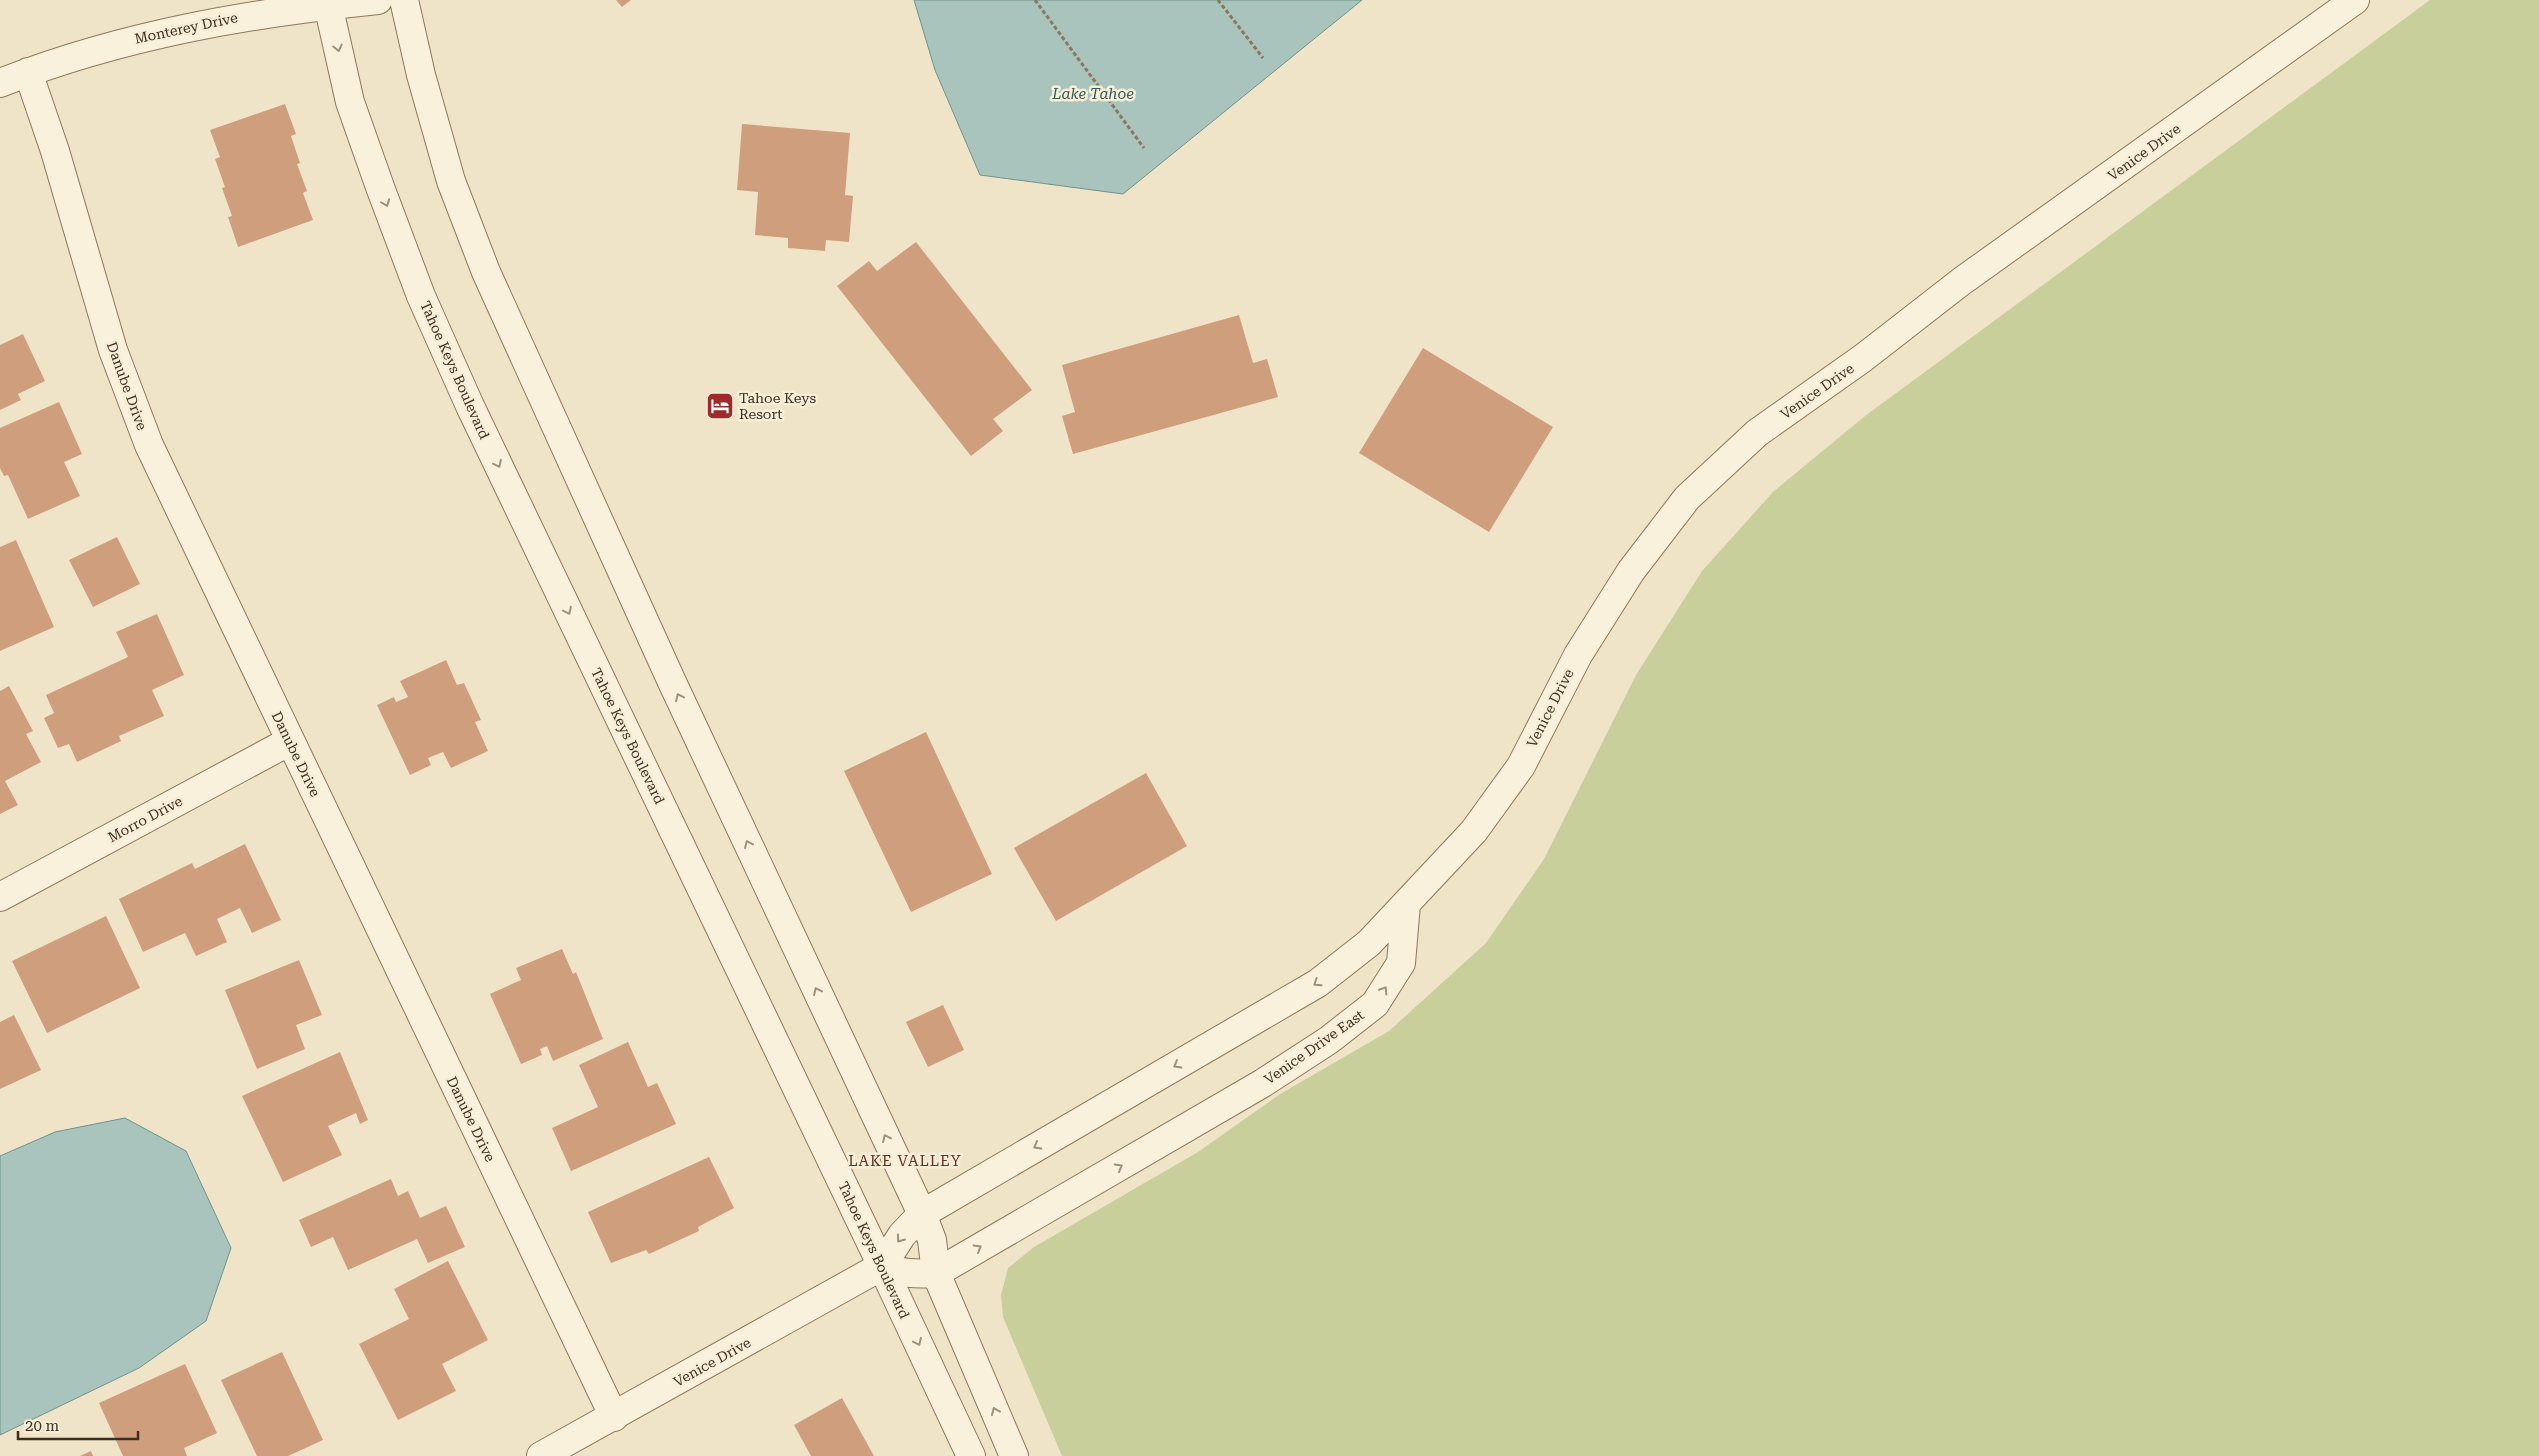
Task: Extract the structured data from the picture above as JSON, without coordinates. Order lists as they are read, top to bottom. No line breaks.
{"streets":{"street":["Monterey Drive","Venice Drive","Tahoe Keys Boulevard","Danube Drive","Morro Drive","Venice Drive East"]},"crossings":[["Monterey Drive","Tahoe Keys Boulevard"],["Monterey Drive","Danube Drive"],["Venice Drive","Tahoe Keys Boulevard"],["Venice Drive","Danube Drive"],["Venice Drive","Venice Drive East"],["Tahoe Keys Boulevard","Venice Drive East"],["Danube Drive","Morro Drive"]],"districts":["LAKE VALLEY"],"water":["Lake Tahoe"],"places":{"hotel":["Tahoe Keys Resort"]},"scale_bar":"20 m"}
